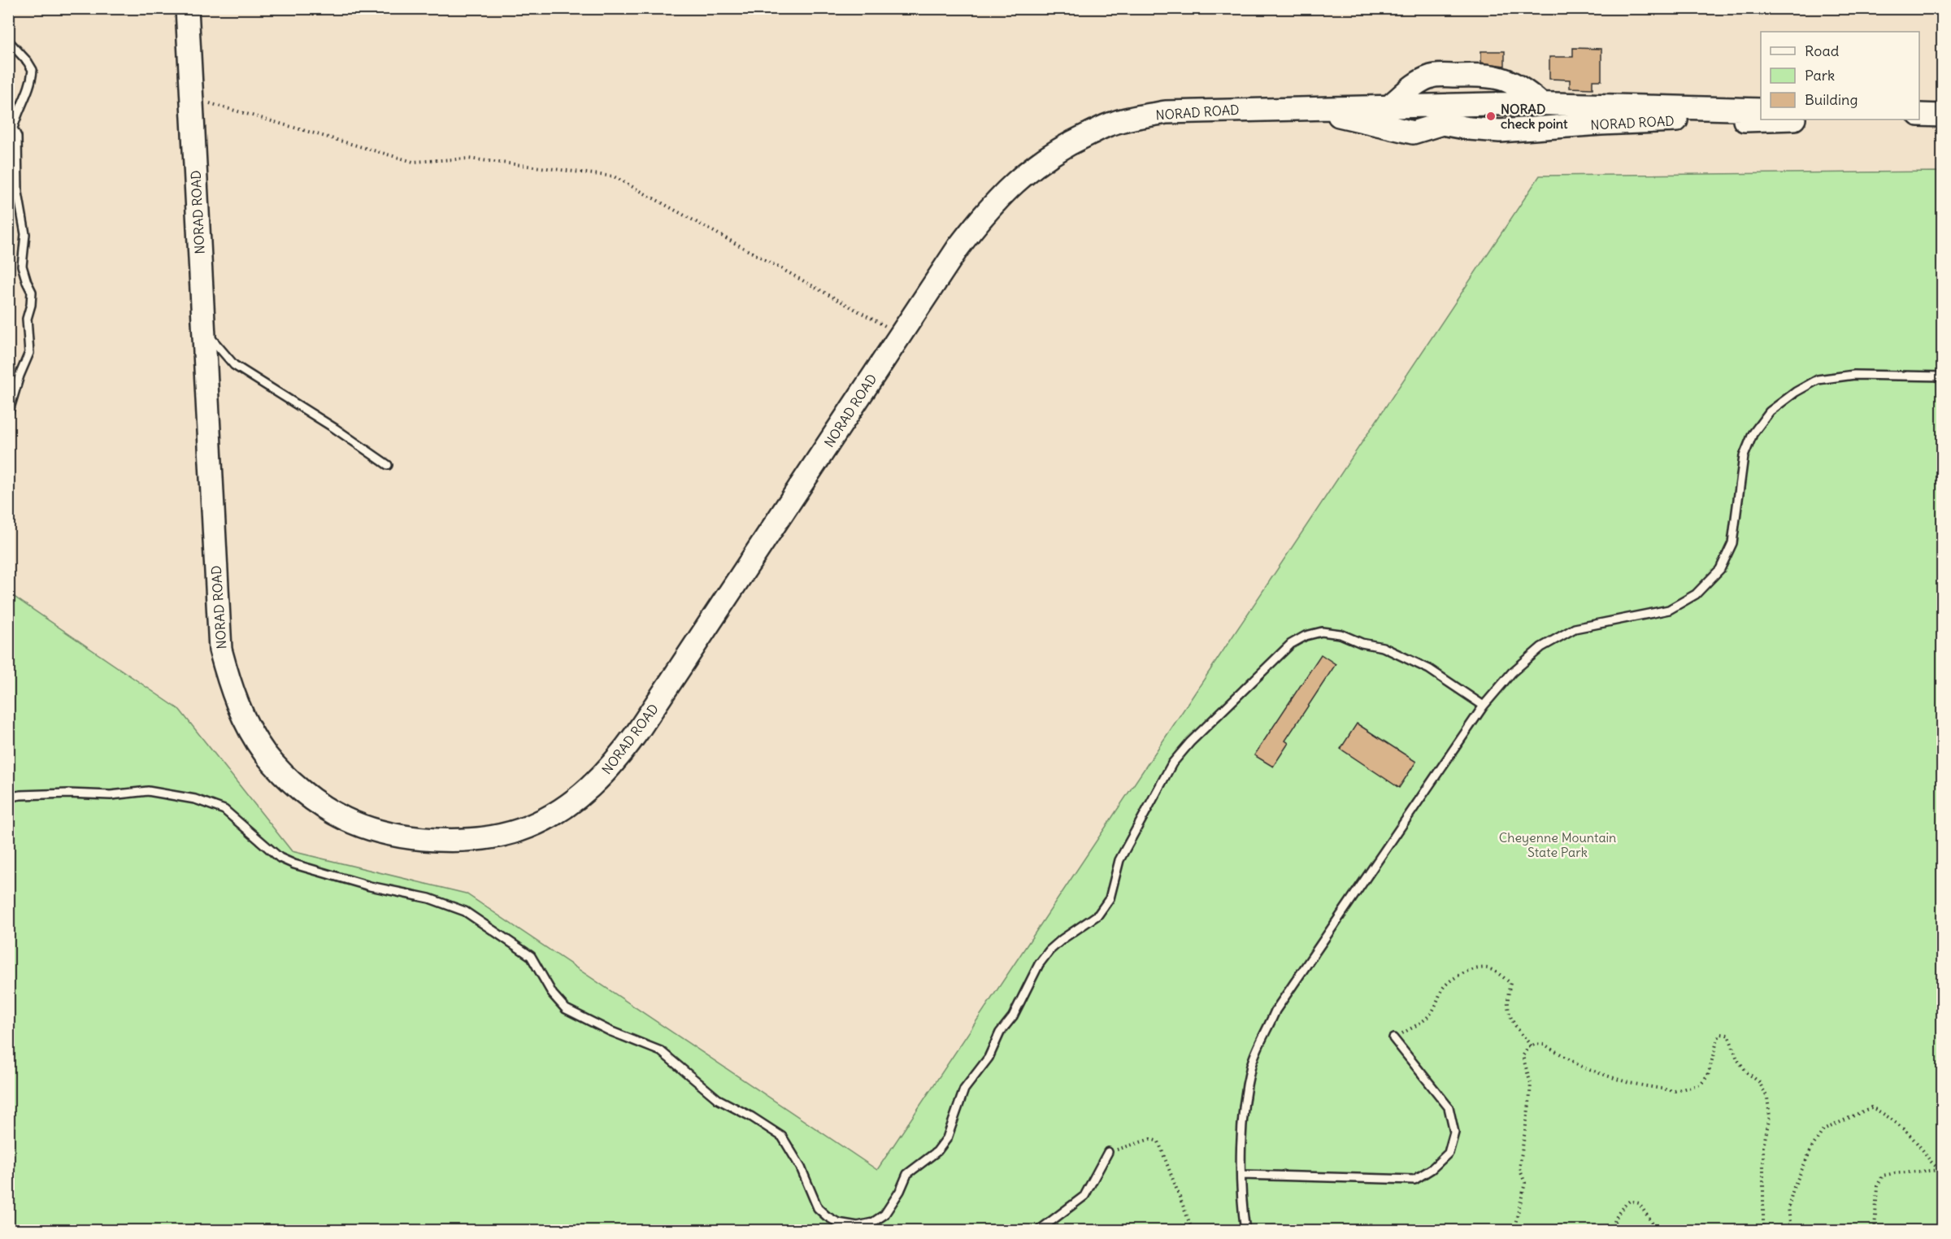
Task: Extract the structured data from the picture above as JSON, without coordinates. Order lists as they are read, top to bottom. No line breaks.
{"streets":{"street":["NORAD ROAD"]},"parks":["Cheyenne Mountain State Park"],"places":["NORAD check point"],"legend":["Road","Park","Building"]}
